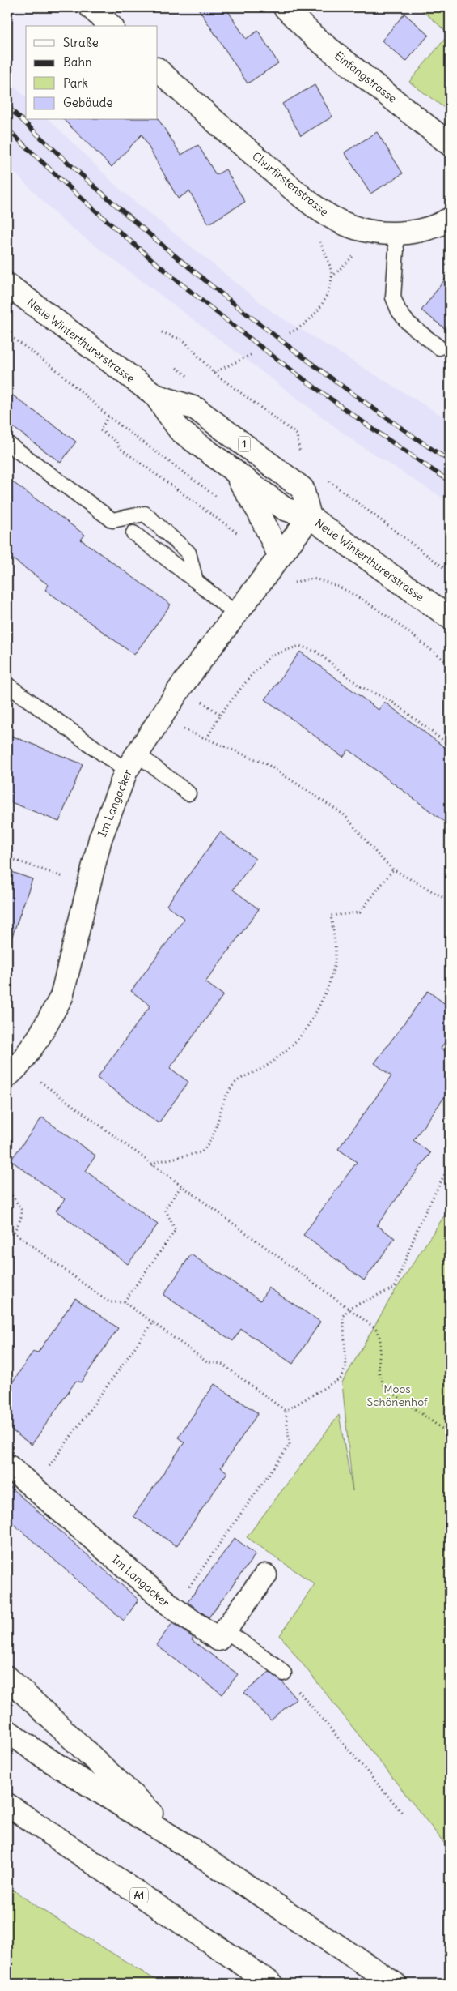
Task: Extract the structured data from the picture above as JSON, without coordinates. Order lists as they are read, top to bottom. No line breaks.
{"streets":{"main road":["Einfangstrasse","Churfirstenstrasse","Neue Winterthurerstrasse","1","Im Langacker","A1"]},"crossings":[["Neue Winterthurerstrasse","Im Langacker"]],"parks":["Moos Schönenhof"],"legend":["Straße","Bahn","Park","Gebäude"]}
